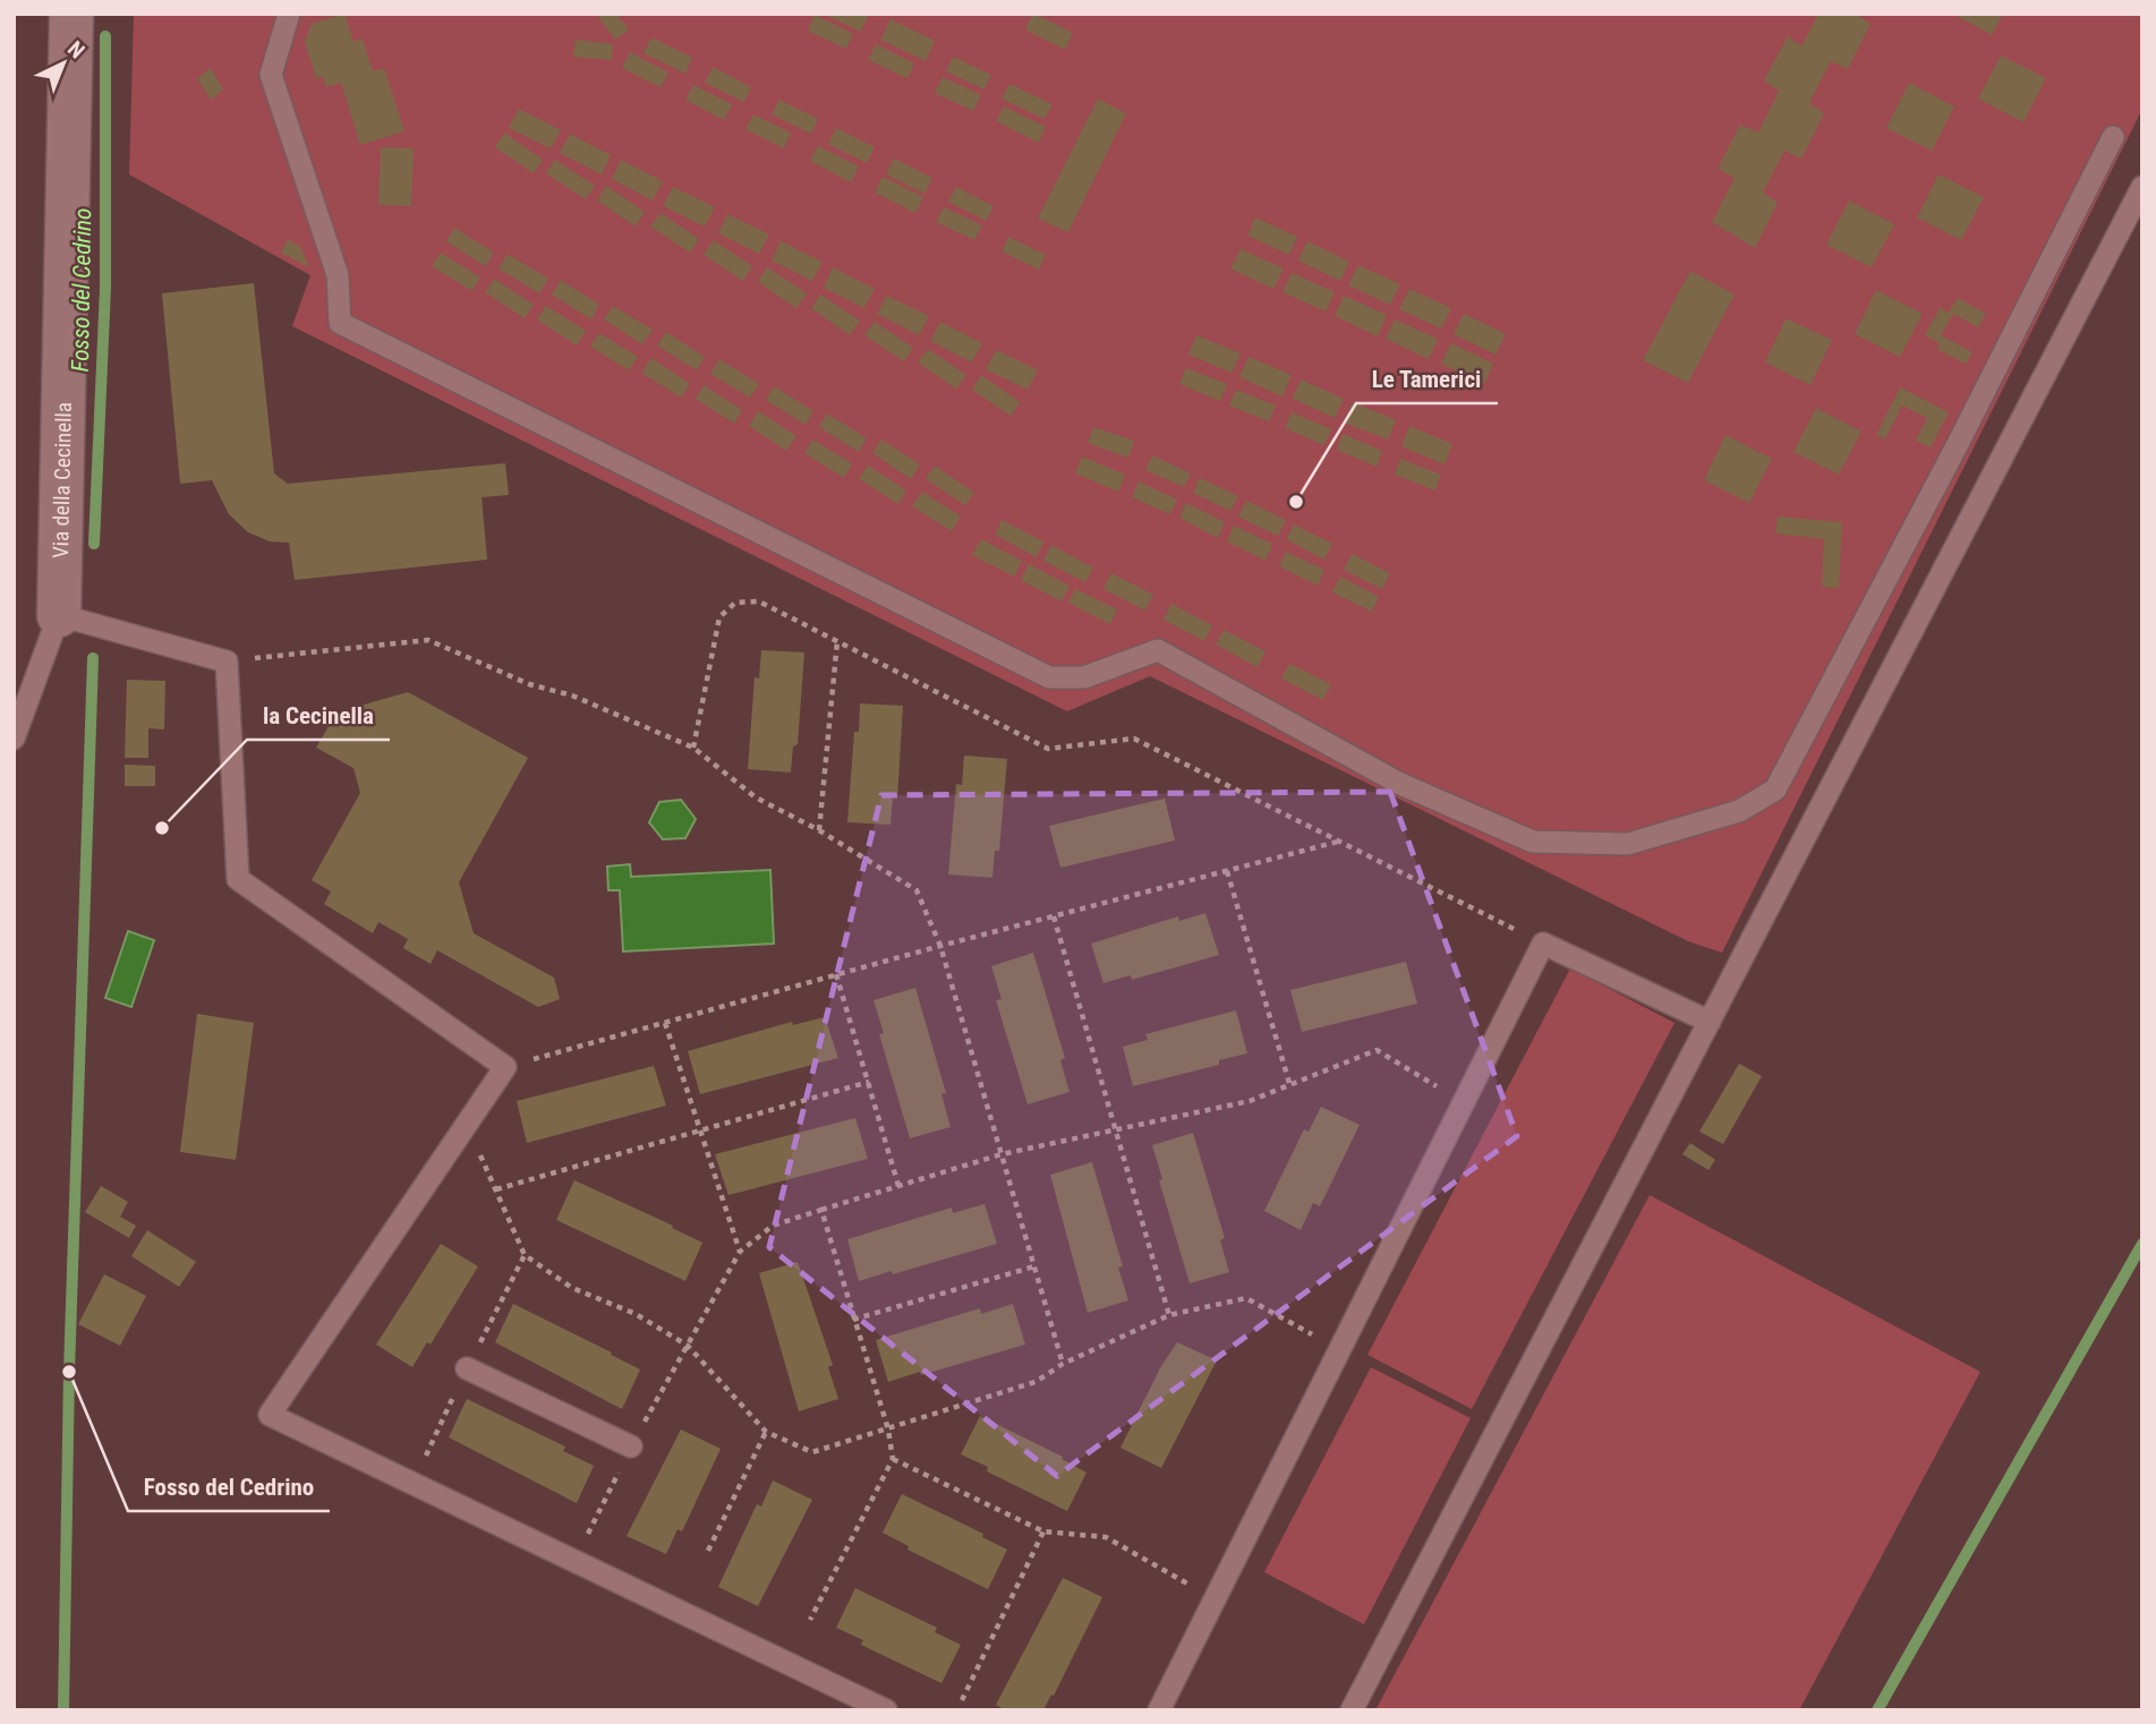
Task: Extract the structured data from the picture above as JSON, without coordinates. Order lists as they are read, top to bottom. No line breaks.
{"streets":{"street":["Via della Cecinella"]},"water":["Fosso del Cedrino"],"places":["Le Tamerici","la Cecinella","Fosso del Cedrino"],"north":"top right"}
